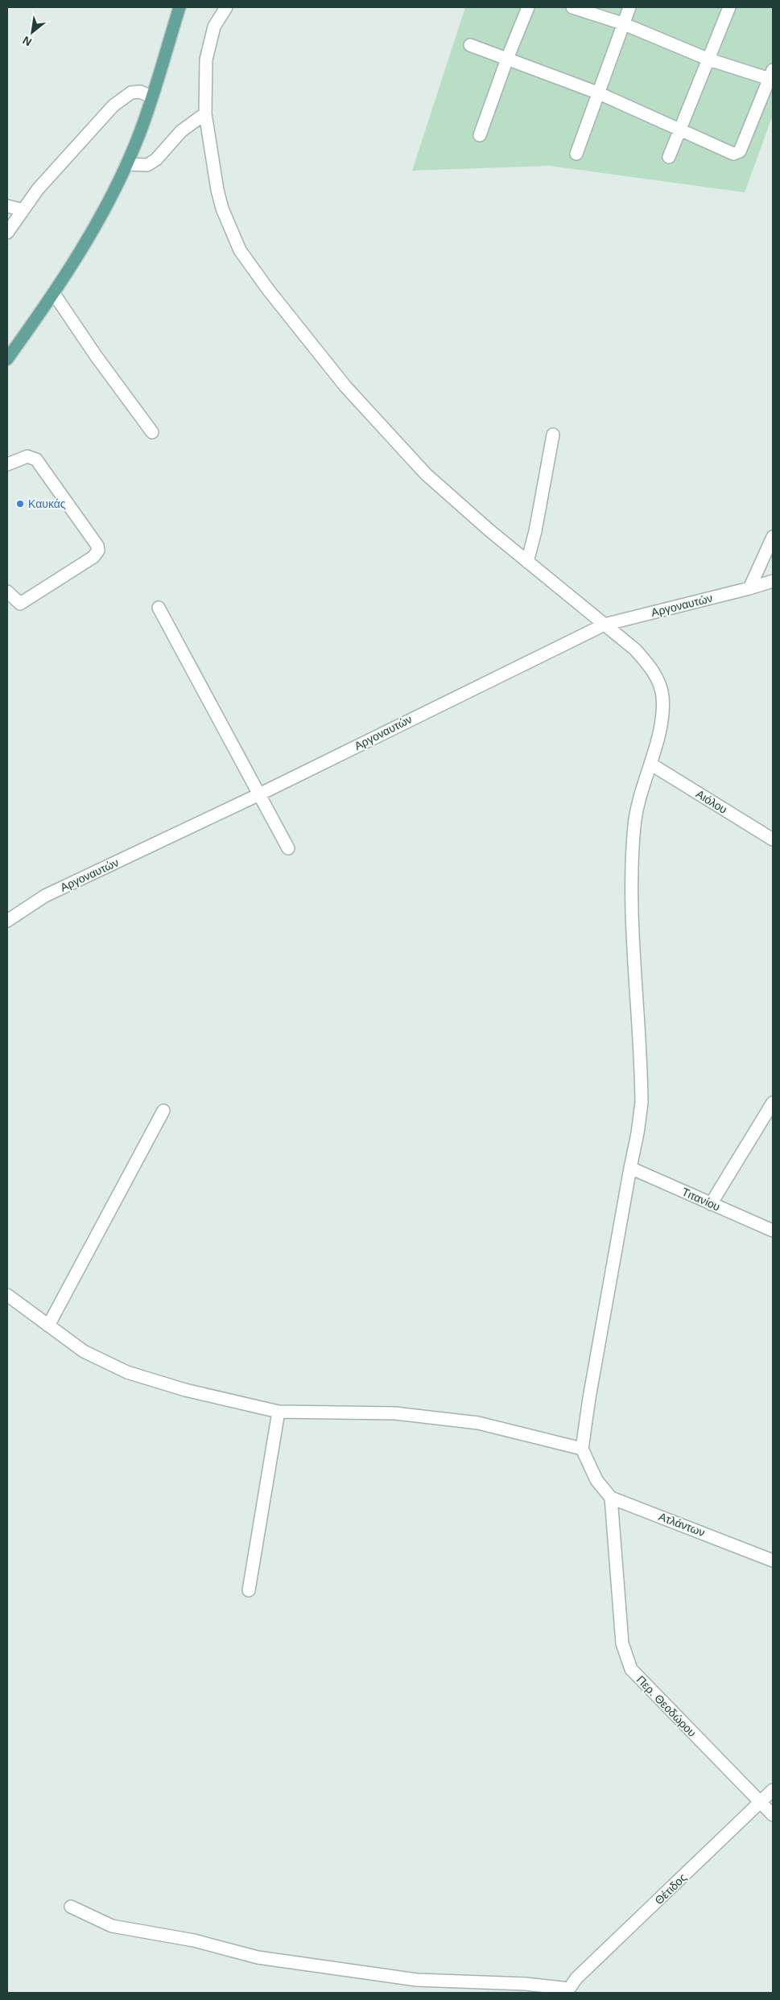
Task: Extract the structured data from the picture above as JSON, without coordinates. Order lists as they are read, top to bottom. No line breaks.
{"streets":{"street":["Αργοναυτών","Αιόλου","Τιτανίου","Ατλάντων","Περ. Θεοδώρου","Θέτιδος"]},"crossings":[["Ατλάντων","Περ. Θεοδώρου"],["Περ. Θεοδώρου","Θέτιδος"]],"places":["Καυκάς"],"north":"bottom left"}
